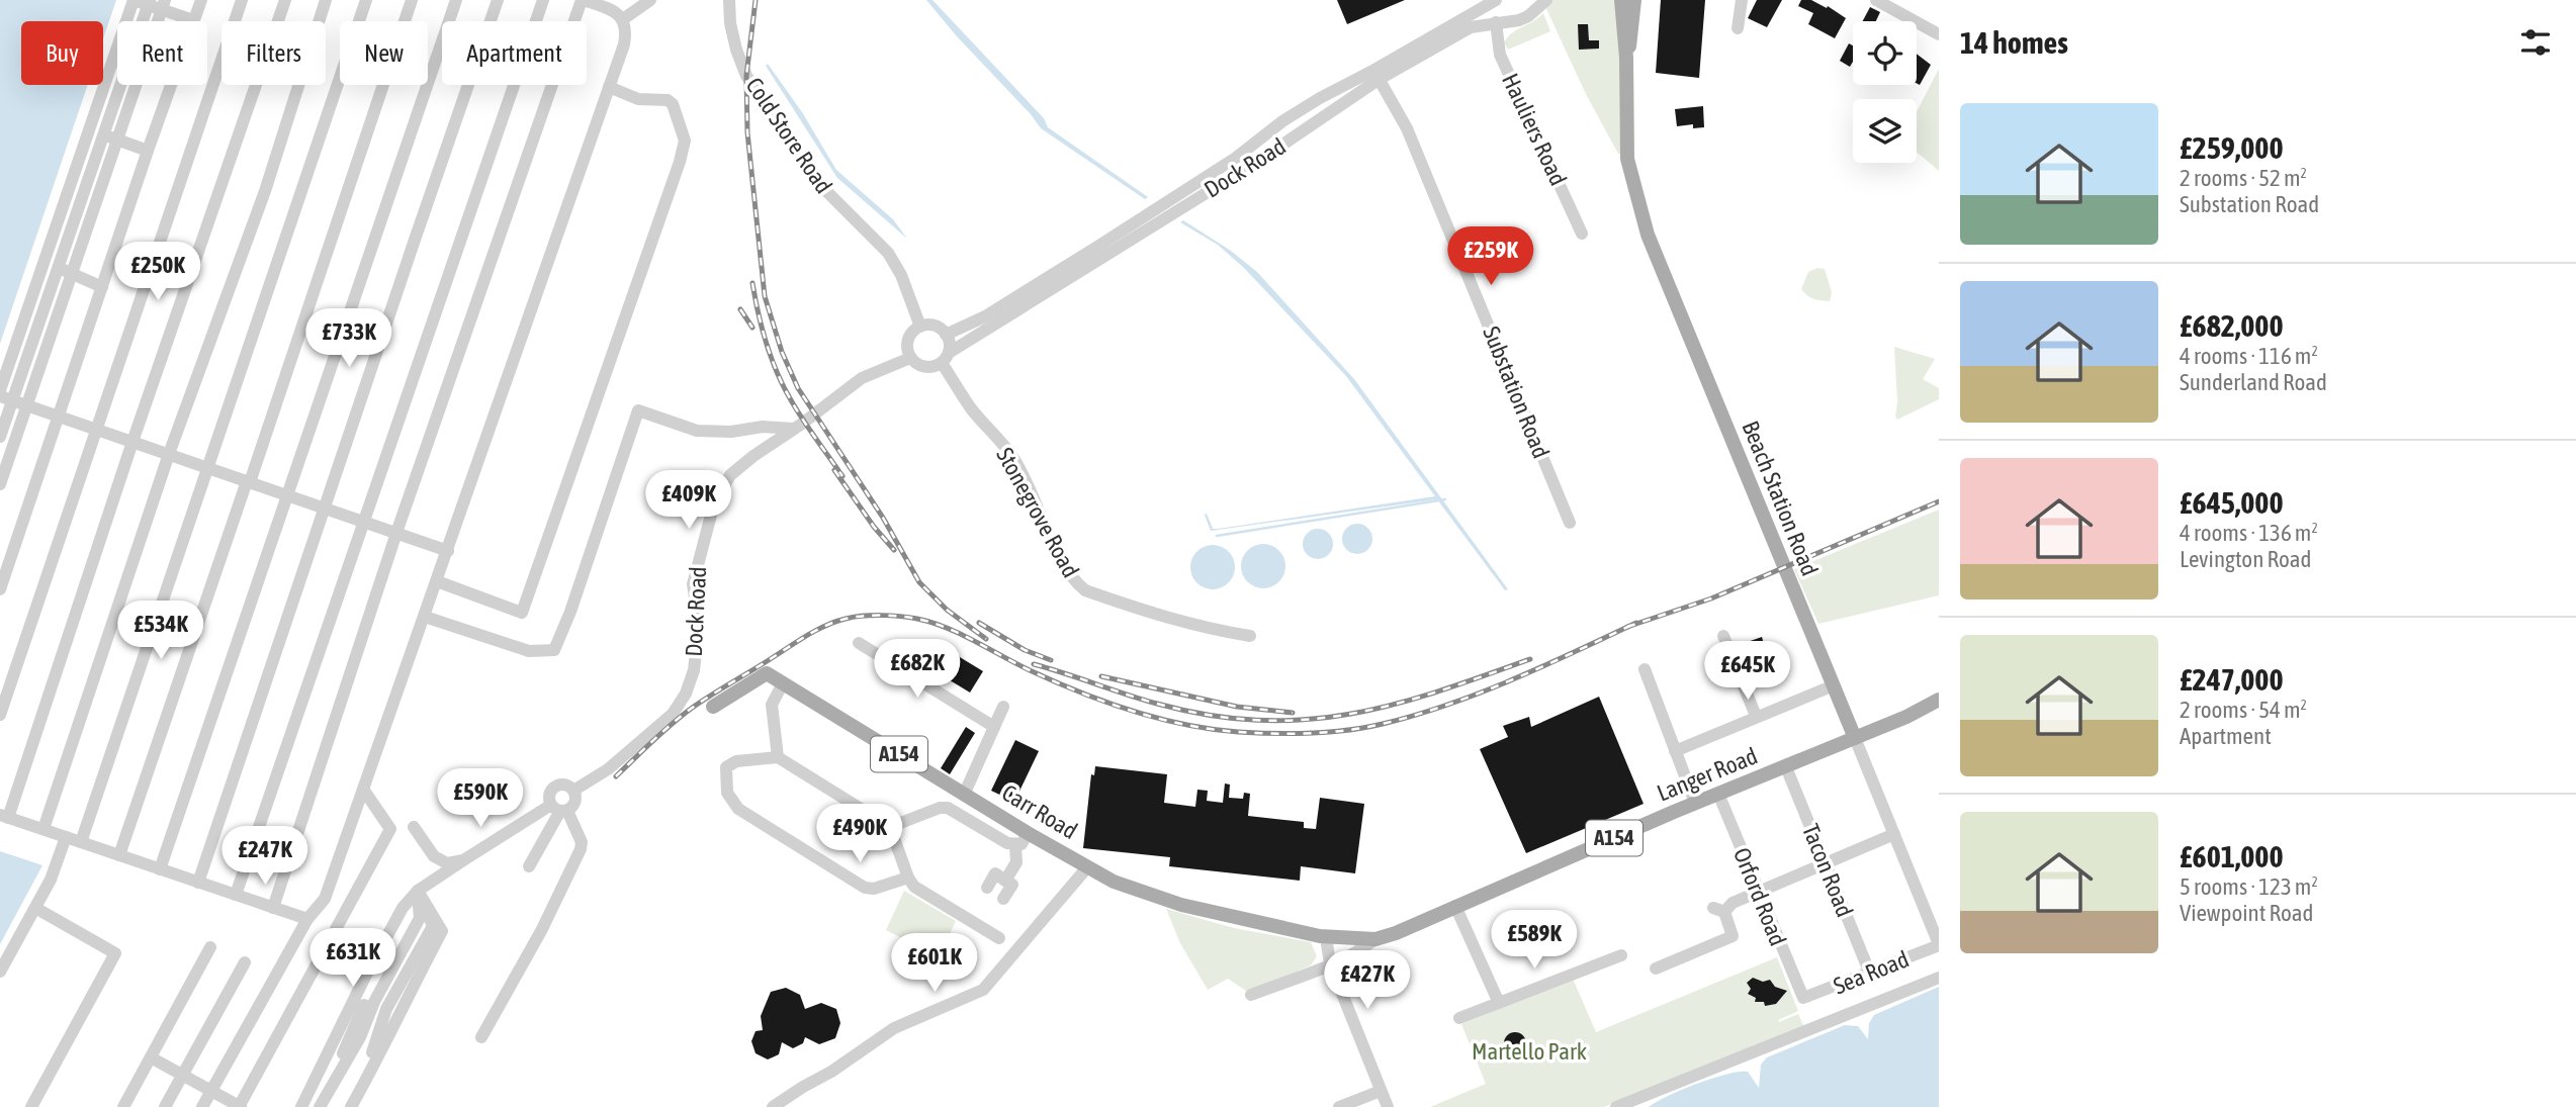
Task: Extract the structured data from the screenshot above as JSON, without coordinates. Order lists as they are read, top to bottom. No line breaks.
{"streets":{"main road":["Beach Station Road","A154","Langer Road","Carr Road"],"street":["Hauliers Road","Cold Store Road","Dock Road","Substation Road","Stonegrove Road","Tacon Road","Orford Road","Sea Road"]},"crossings":[["Hauliers Road","Dock Road"],["Cold Store Road","Dock Road"],["Cold Store Road","Stonegrove Road"],["Dock Road","Substation Road"],["Dock Road","Stonegrove Road"],["Beach Station Road","Langer Road"],["Beach Station Road","Sea Road"],["Langer Road","Carr Road"],["Langer Road","Tacon Road"],["Langer Road","Orford Road"],["Tacon Road","Sea Road"],["Orford Road","Sea Road"]],"parks":["Martello Park"],"page":{"heading":"14 homes","chip":["Buy","Rent","Filters","New","Apartment"],"list":[{"name":"£259,000","note":"2 rooms · 52 m² · Substation Road"},{"name":"£682,000","note":"4 rooms · 116 m² · Sunderland Road"},{"name":"£645,000","note":"4 rooms · 136 m² · Levington Road"},{"name":"£247,000","note":"2 rooms · 54 m² · Apartment"},{"name":"£601,000","note":"5 rooms · 123 m² · Viewpoint Road"}],"price":["£259K","£250K","£733K","£409K","£534K","£682K","£645K","£590K","£490K","£247K","£589K","£631K","£601K","£427K"]}}
